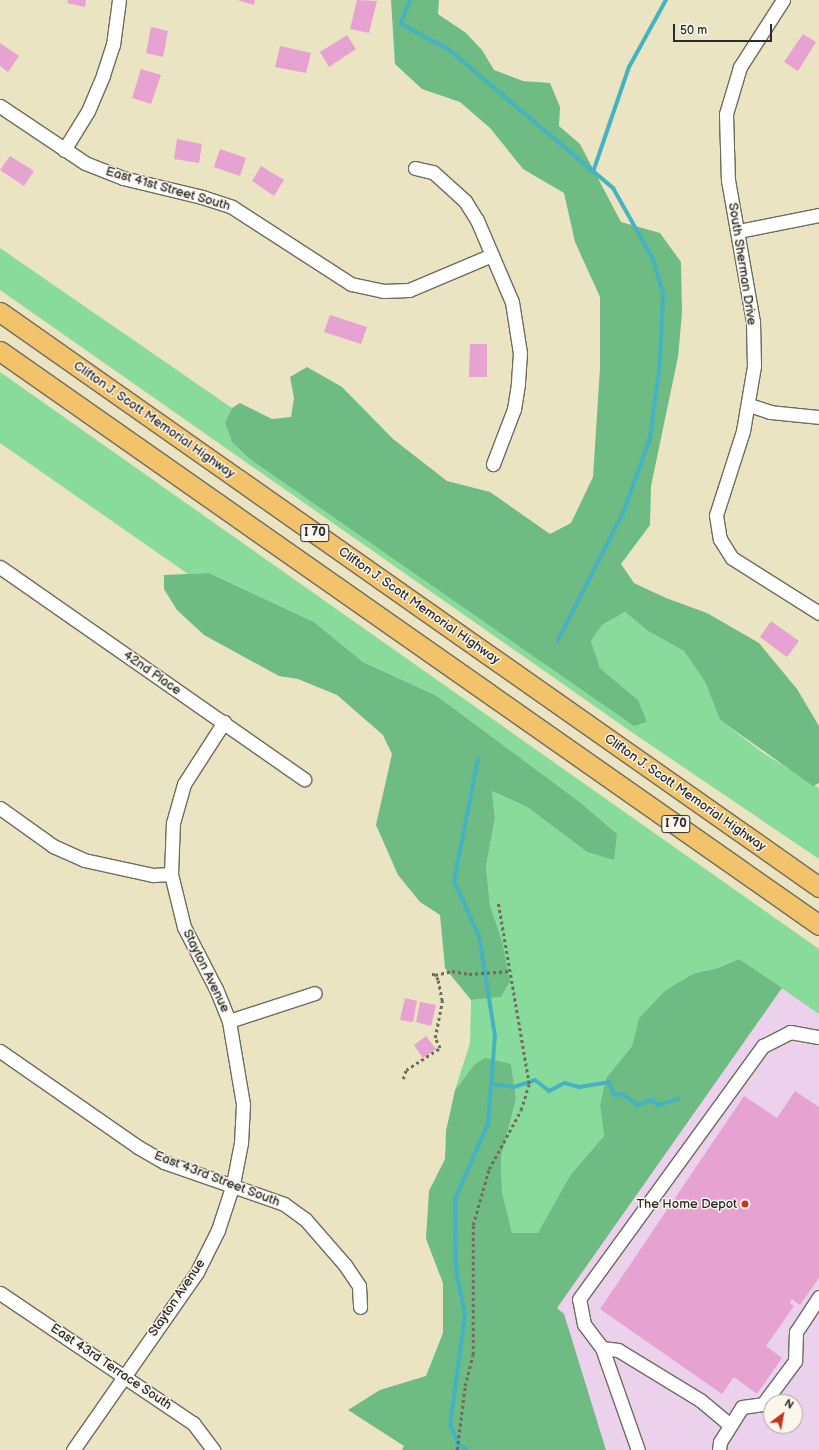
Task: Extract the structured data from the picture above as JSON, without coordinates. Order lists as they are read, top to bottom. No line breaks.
{"streets":{"highway":["Clifton J. Scott Memorial Highway","I 70"],"street":["East 41st Street South","South Sherman Drive","42nd Place","Stayton Avenue","East 43rd Street South","East 43rd Terrace South"]},"crossings":[["42nd Place","Stayton Avenue"],["Stayton Avenue","East 43rd Street South"],["Stayton Avenue","East 43rd Terrace South"]],"places":["The Home Depot"],"scale_bar":"50 m","north":"top right"}
